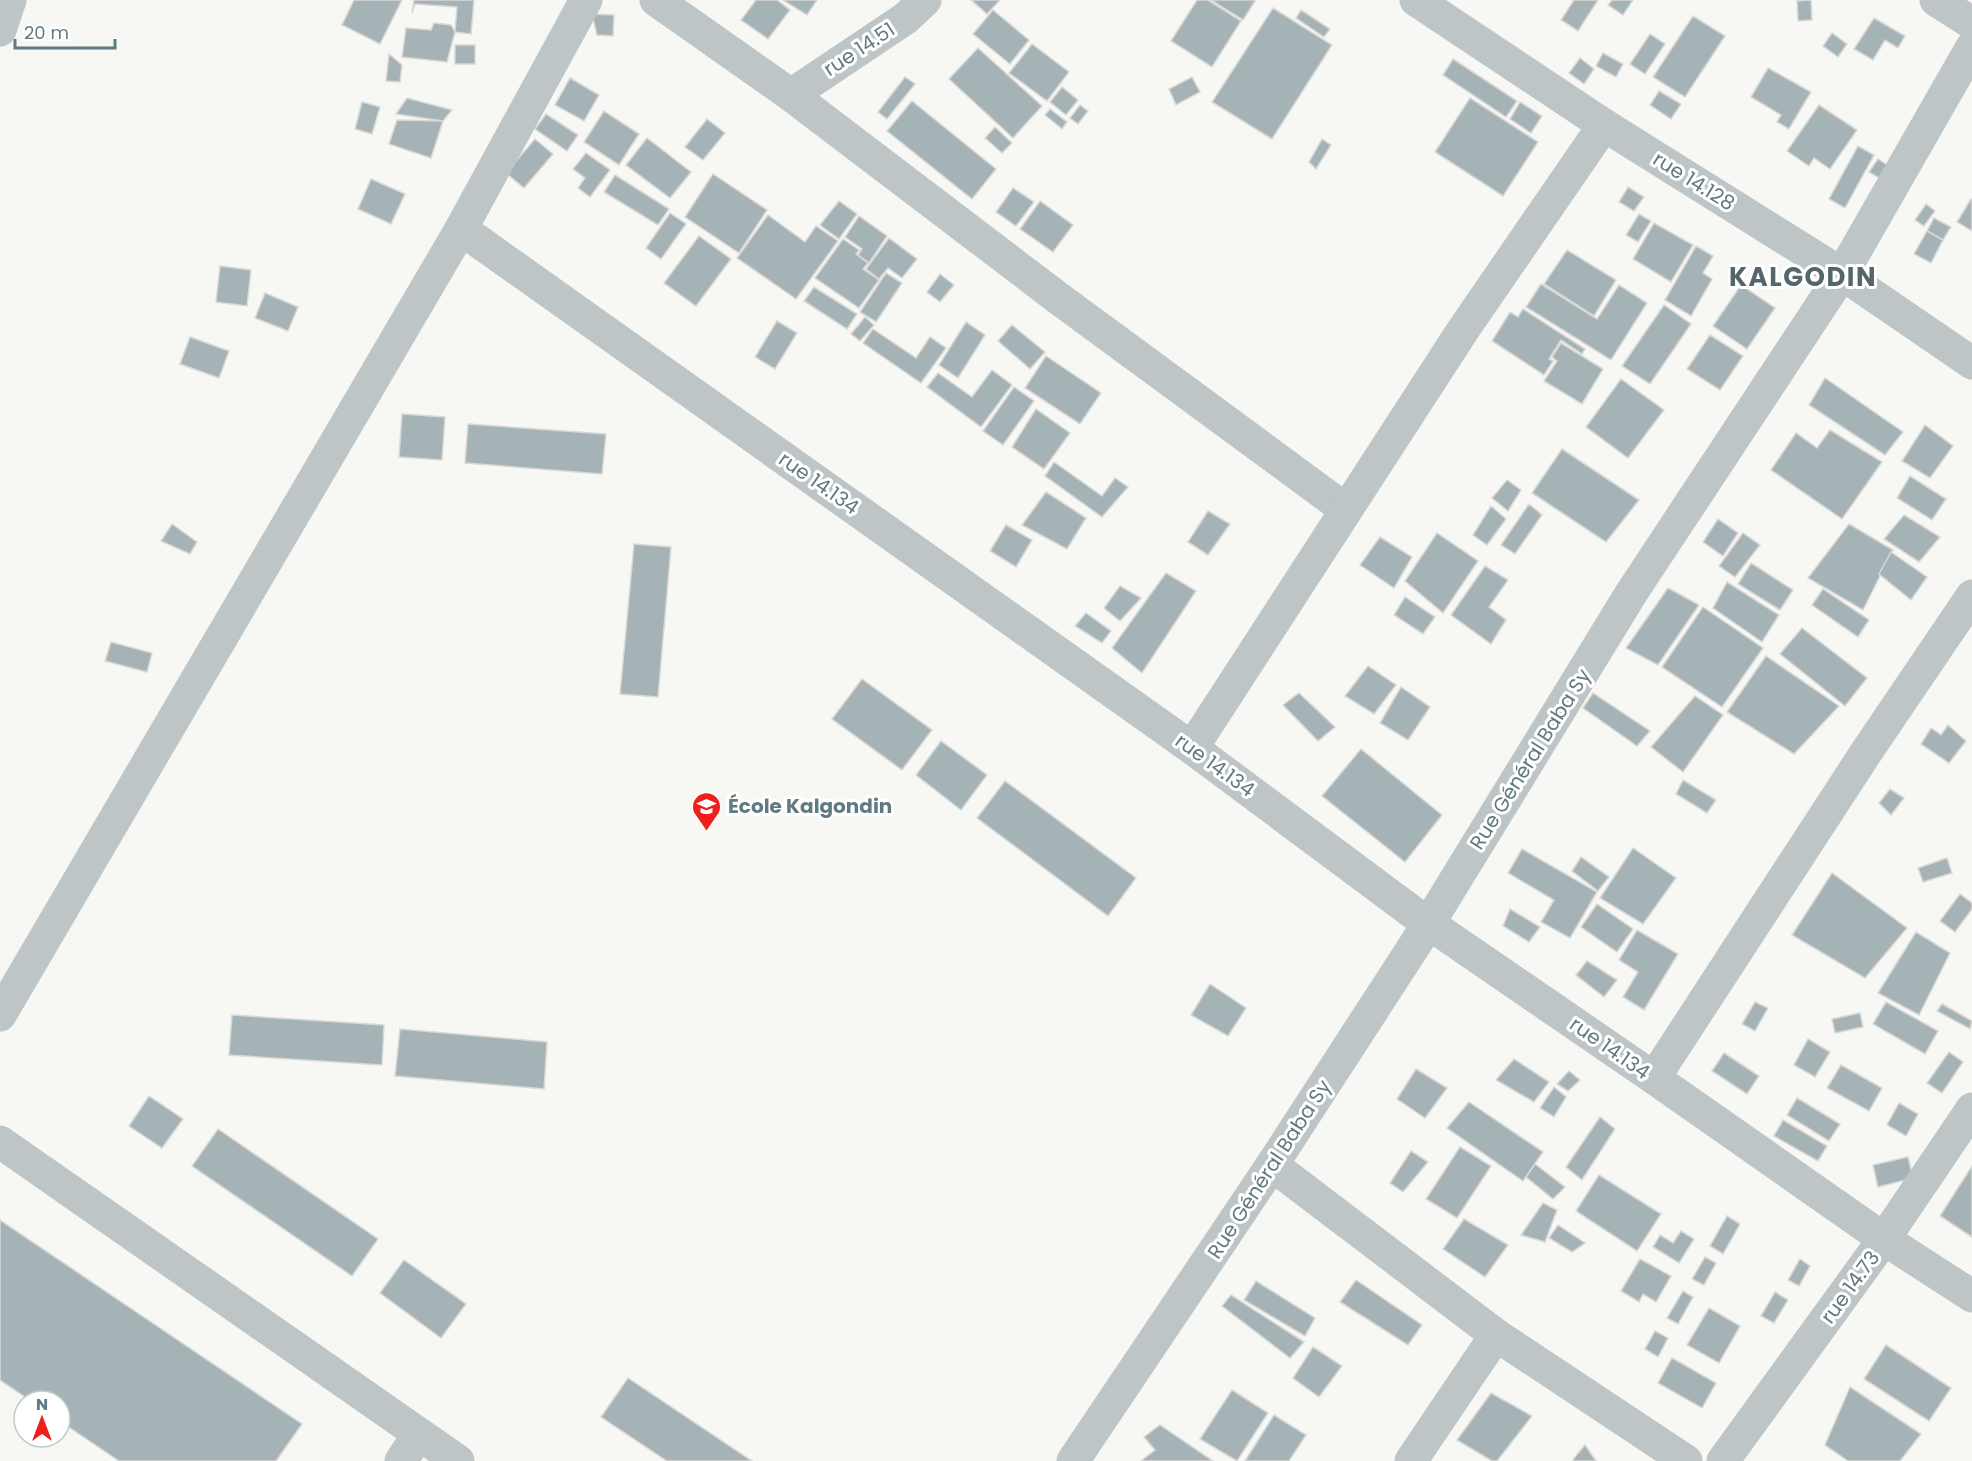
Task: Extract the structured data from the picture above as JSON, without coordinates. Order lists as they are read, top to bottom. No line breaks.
{"streets":{"street":["rue 14.51","rue 14.128","rue 14.134","Rue Général Baba Sy","rue 14.73"]},"crossings":[["rue 14.128","Rue Général Baba Sy"],["rue 14.134","Rue Général Baba Sy"],["rue 14.134","rue 14.73"]],"districts":["KALGODIN"],"places":{"school or university":["École Kalgondin"]},"scale_bar":"20 m","north":"top"}
